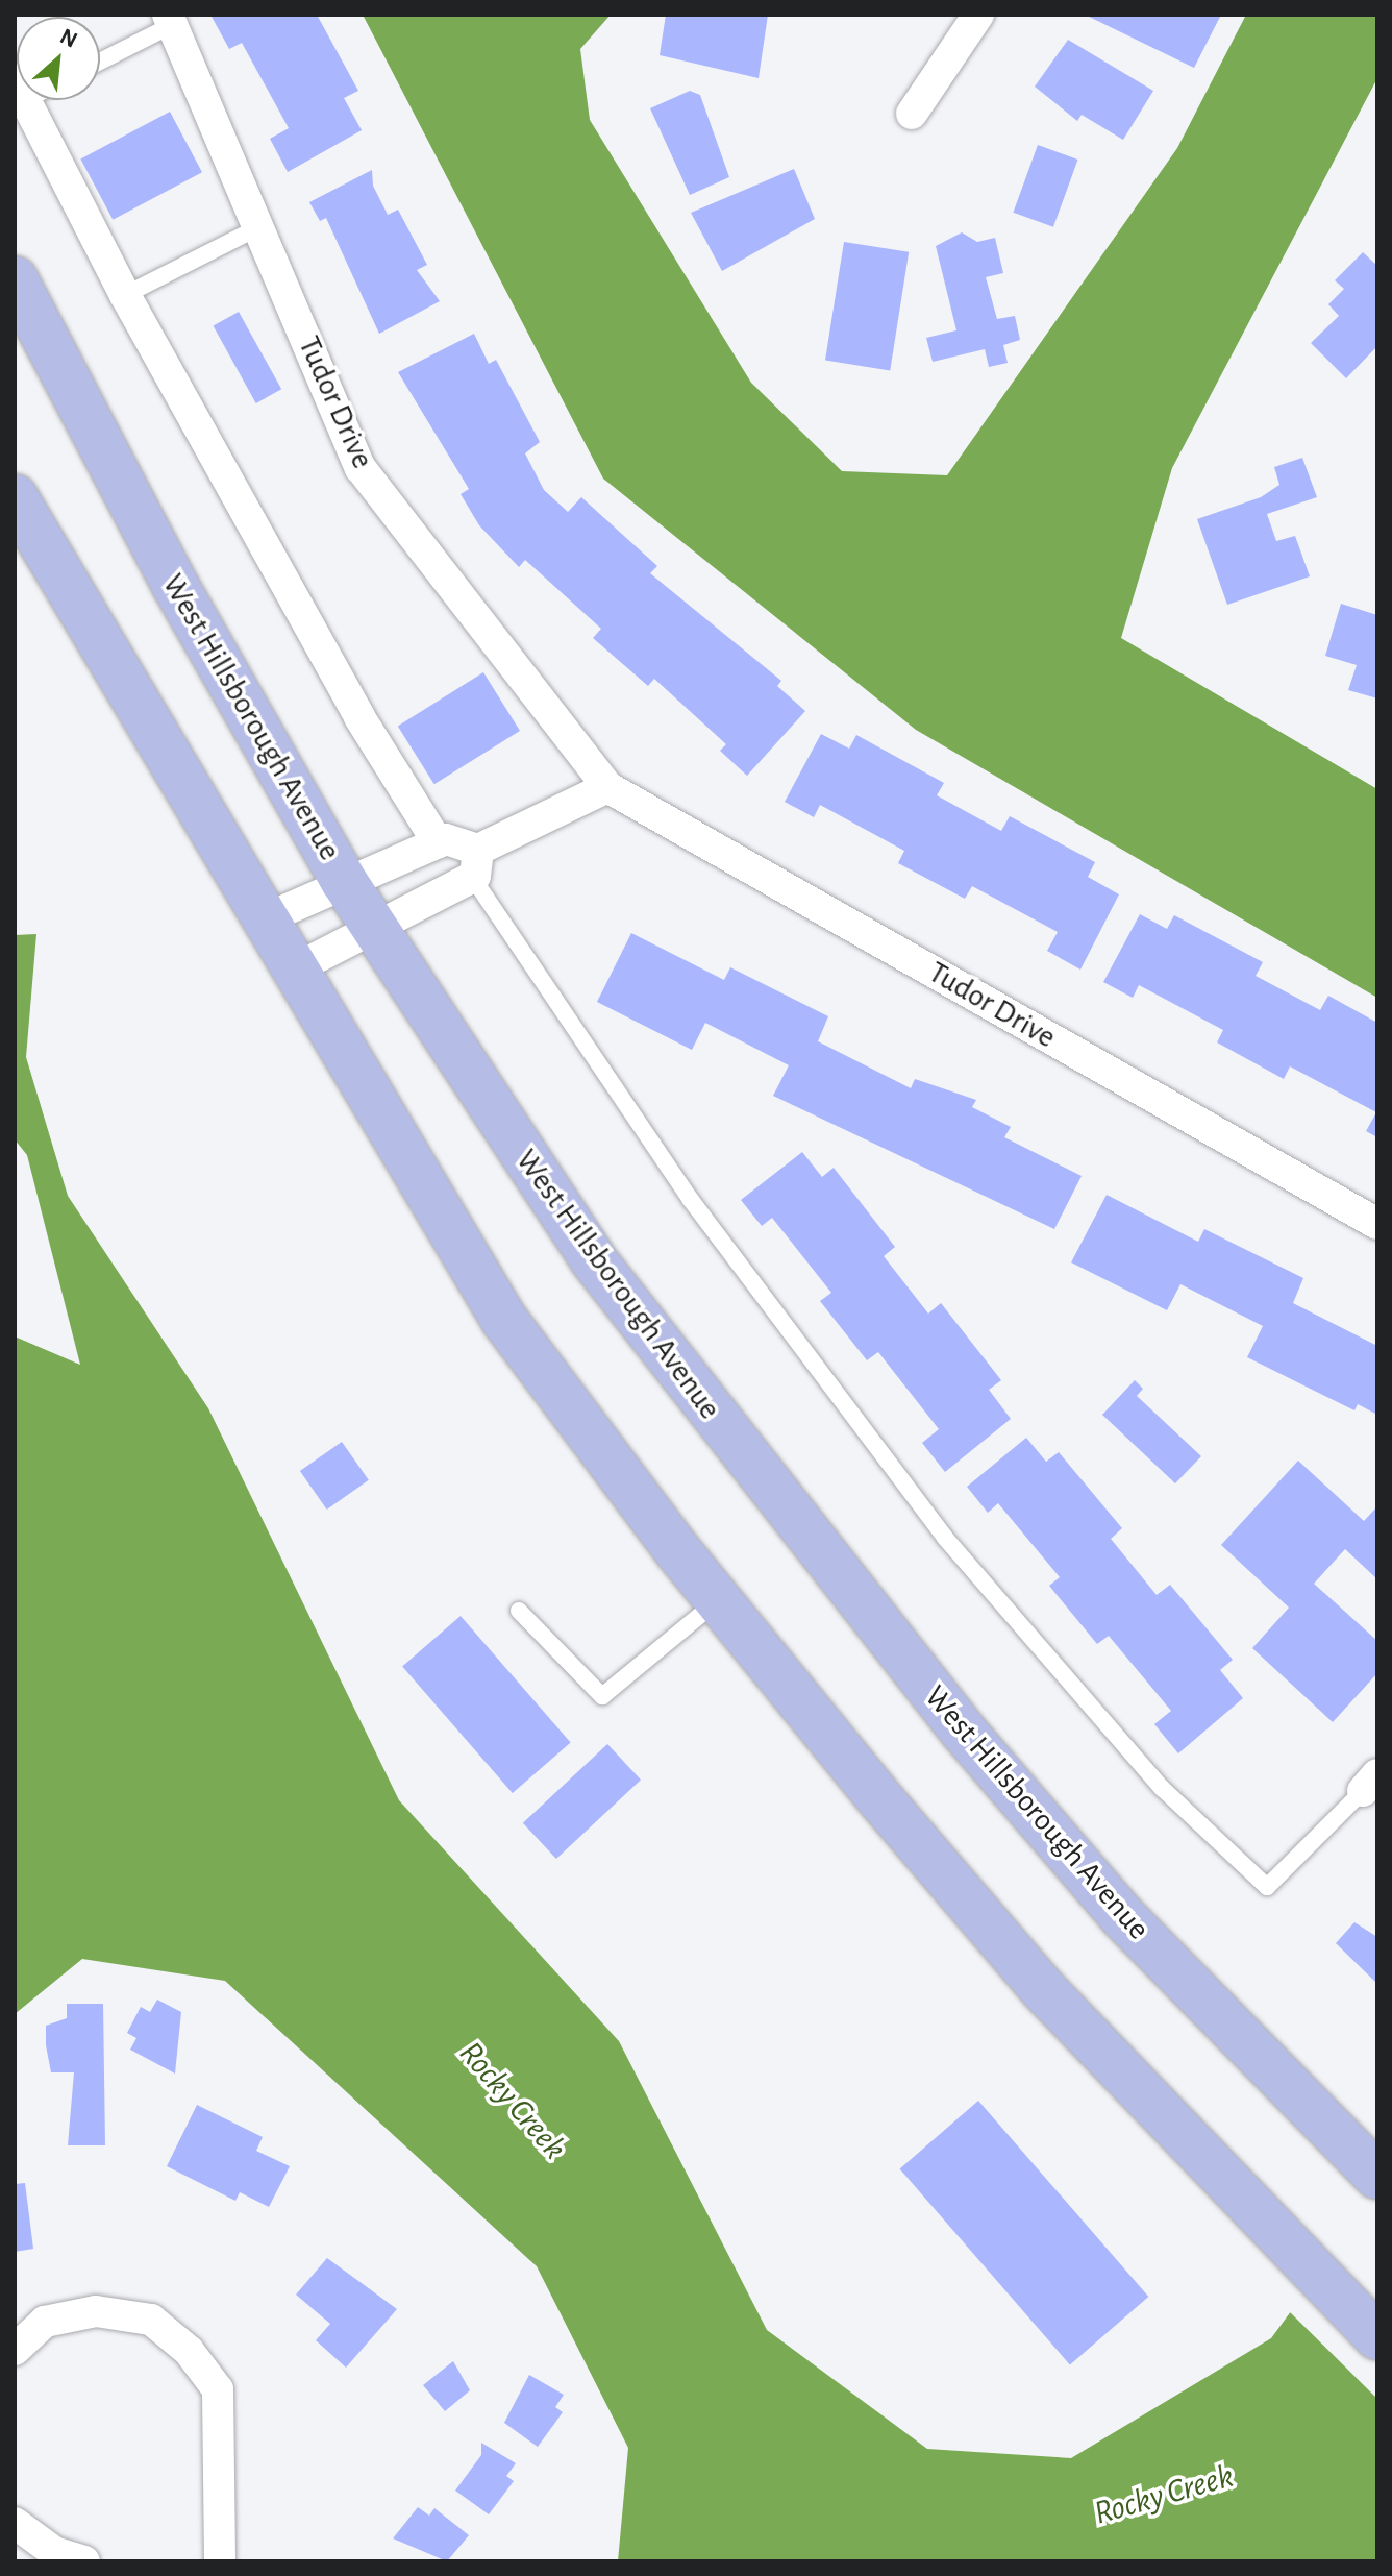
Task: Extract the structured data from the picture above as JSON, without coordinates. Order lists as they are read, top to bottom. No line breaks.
{"streets":{"main road":["West Hillsborough Avenue"],"street":["Tudor Drive"]},"water":["Rocky Creek"],"north":"top right"}
